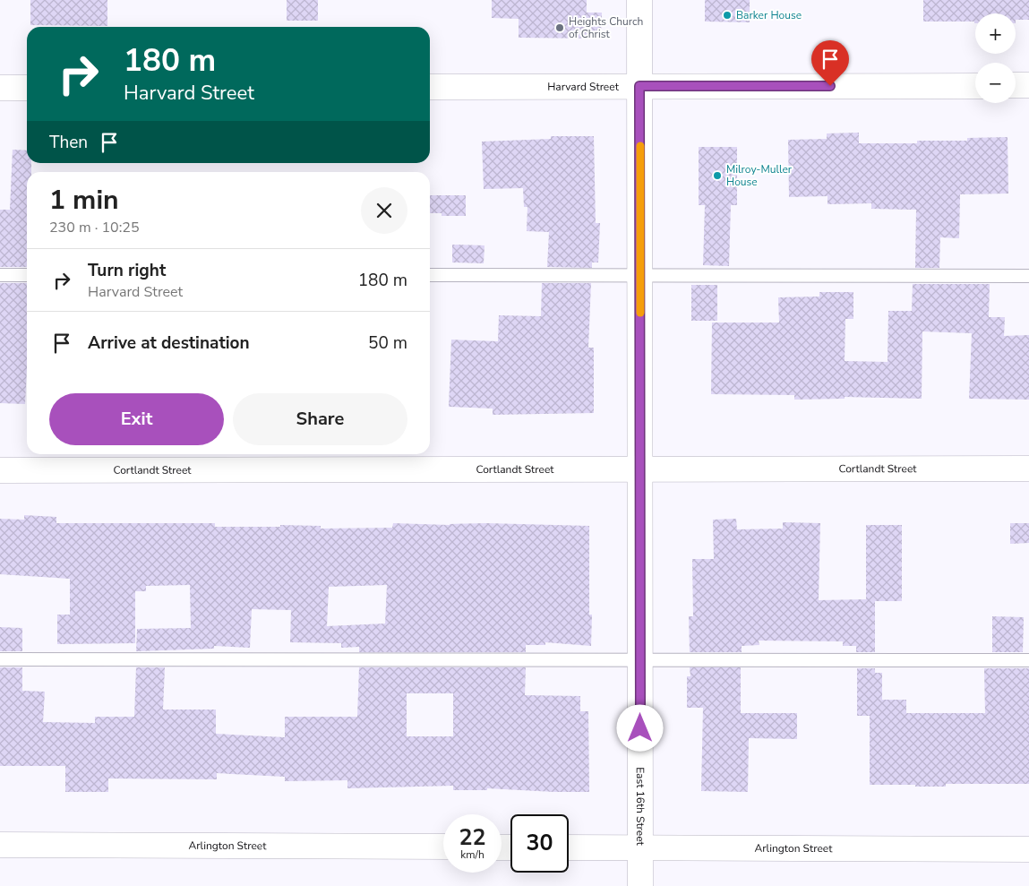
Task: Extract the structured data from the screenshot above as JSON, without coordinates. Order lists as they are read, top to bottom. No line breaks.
{"streets":{"street":["Harvard Street","Cortlandt Street","East 16th Street","Arlington Street"]},"crossings":[["Harvard Street","East 16th Street"],["Cortlandt Street","East 16th Street"],["East 16th Street","Arlington Street"]],"places":["Barker House","Heights Church of Christ","Milroy-Muller House"],"page":{"map_buttons":["+","−"],"turn":["180 m","Harvard Street"],"then":"Then","heading":["1 min","230 m · 10:25"],"list":[{"name":"Turn right","note":"Harvard Street","value":"180 m"},{"name":"Arrive at destination","value":"50 m"}],"buttons":["Exit","Share"],"speed":"22 km/h","limit":"30"}}
